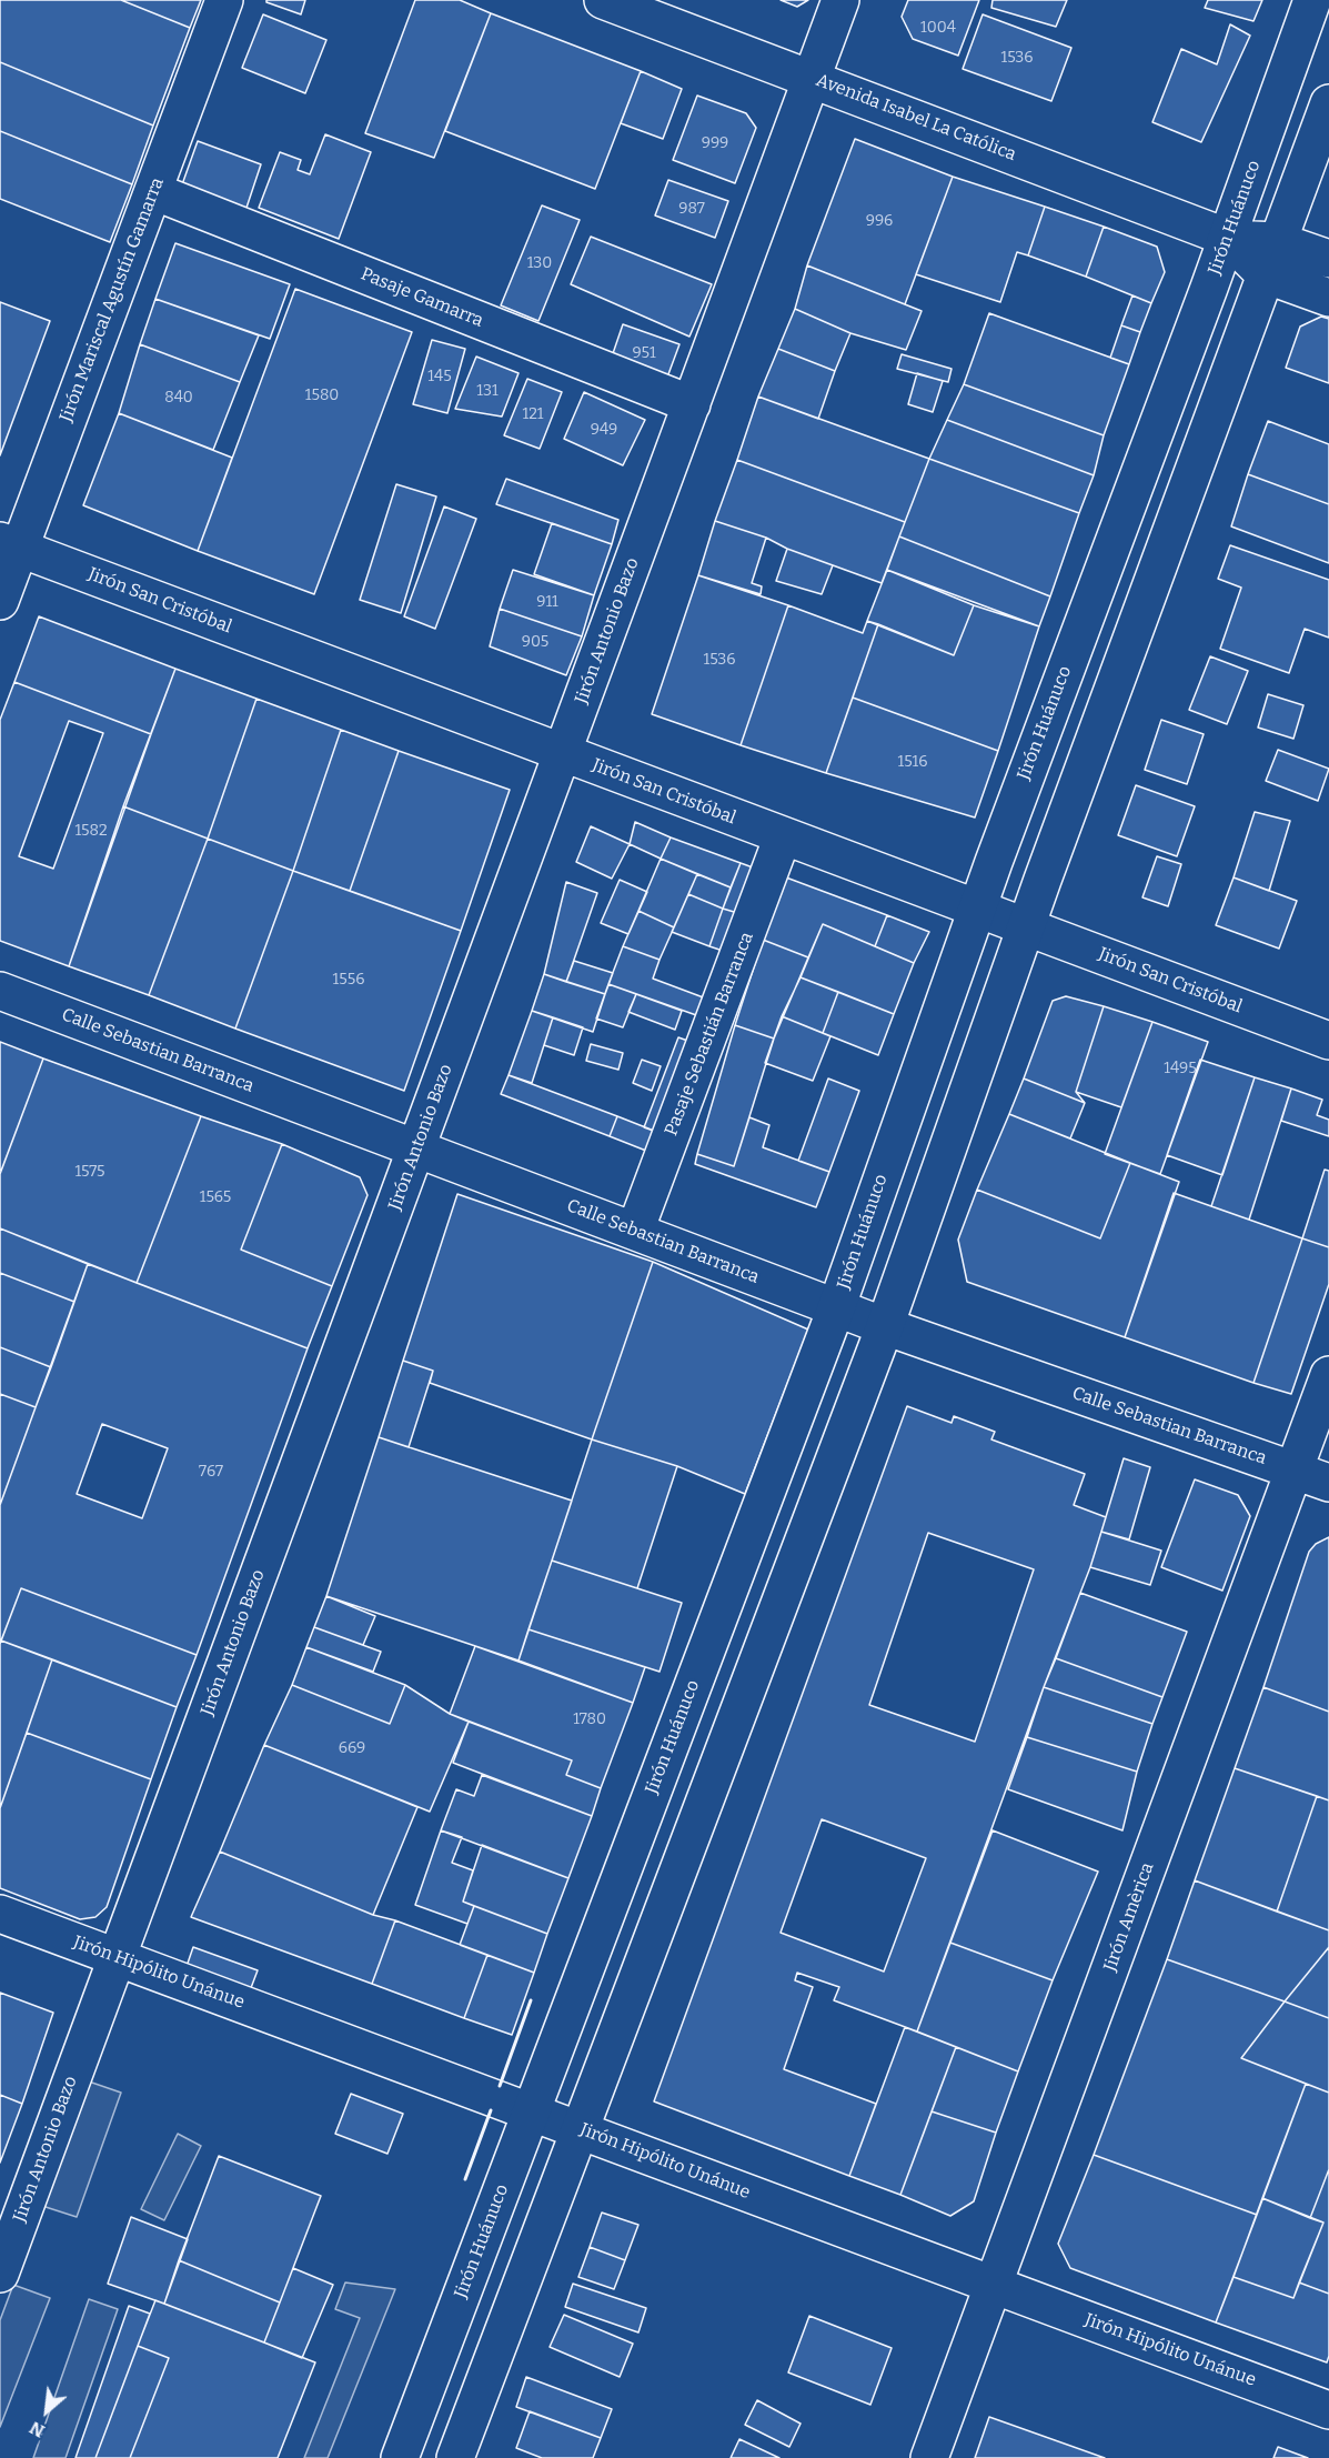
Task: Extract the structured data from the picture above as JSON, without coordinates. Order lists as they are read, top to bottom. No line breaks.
{"streets":{"street":["Avenida Isabel La Católica","Jirón Huánuco","Pasaje Gamarra","Jirón Mariscal Agustín Gamarra","Jirón San Cristóbal","Jirón Antonio Bazo","Pasaje Sebastián Barranca","Calle Sebastian Barranca","Jirón Amèrica","Jirón Hipólito Unánue"]},"crossings":[["Avenida Isabel La Católica","Jirón Huánuco"],["Avenida Isabel La Católica","Jirón Antonio Bazo"],["Jirón Huánuco","Jirón San Cristóbal"],["Jirón Huánuco","Calle Sebastian Barranca"],["Jirón Huánuco","Jirón Hipólito Unánue"],["Pasaje Gamarra","Jirón Mariscal Agustín Gamarra"],["Pasaje Gamarra","Jirón Antonio Bazo"],["Jirón Mariscal Agustín Gamarra","Jirón San Cristóbal"],["Jirón San Cristóbal","Jirón Antonio Bazo"],["Jirón San Cristóbal","Pasaje Sebastián Barranca"],["Jirón Antonio Bazo","Calle Sebastian Barranca"],["Jirón Antonio Bazo","Jirón Hipólito Unánue"],["Pasaje Sebastián Barranca","Calle Sebastian Barranca"],["Calle Sebastian Barranca","Jirón Amèrica"],["Jirón Amèrica","Jirón Hipólito Unánue"]],"house_numbers":["1004","1536","999","987","996","130","951","145","131","1580","840","121","949","911","905","1536","1516","1582","1556","1495","1575","1565","767","1780","669"],"north":"bottom left"}
